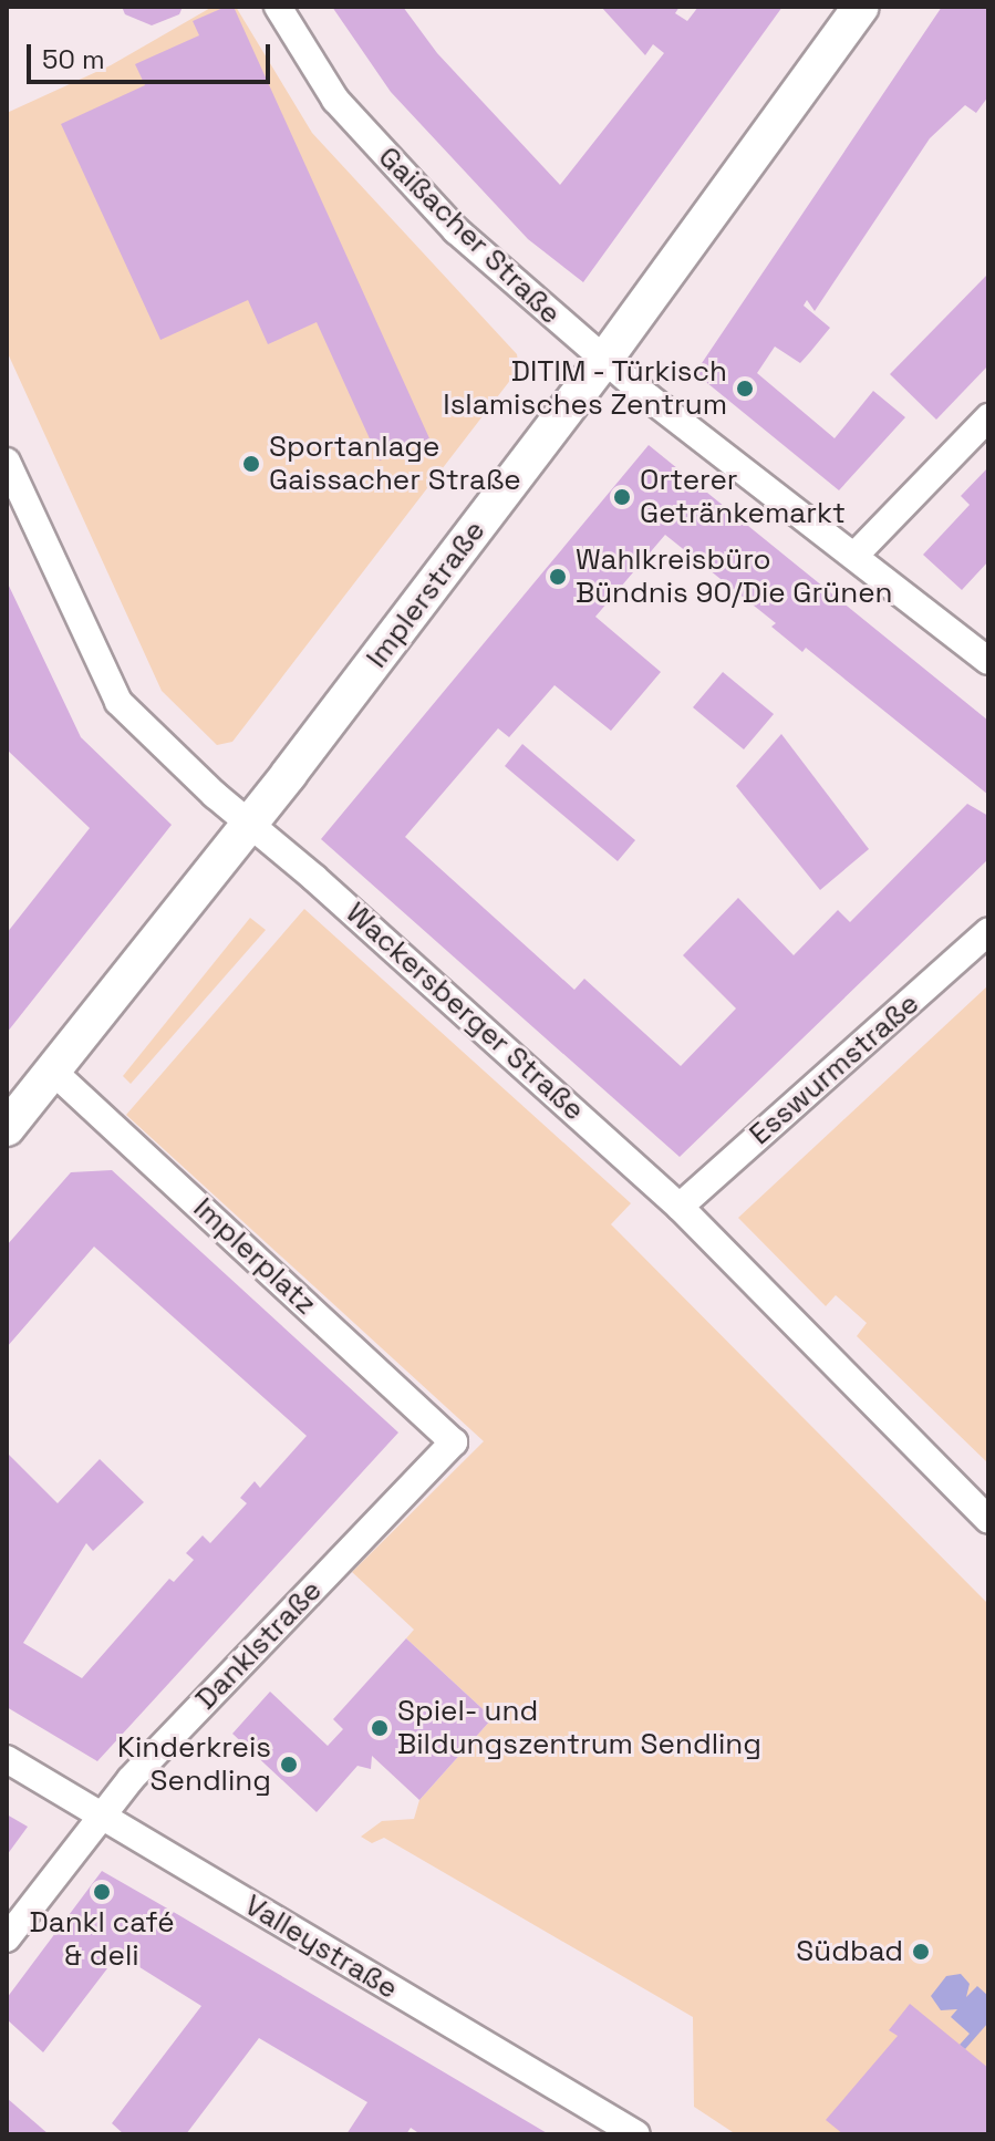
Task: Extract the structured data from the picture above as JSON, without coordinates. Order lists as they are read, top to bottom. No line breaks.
{"streets":{"main road":["Implerstraße"],"street":["Gaißacher Straße","Wackersberger Straße","Esswurmstraße","Implerplatz","Danklstraße","Valleystraße"]},"crossings":[["Gaißacher Straße","Implerstraße"],["Implerstraße","Wackersberger Straße"],["Implerstraße","Implerplatz"],["Wackersberger Straße","Esswurmstraße"],["Implerplatz","Danklstraße"],["Danklstraße","Valleystraße"]],"places":["DITIM - Türkisch Islamisches Zentrum","Sportanlage Gaissacher Straße","Orterer Getränkemarkt","Wahlkreisbüro Bündnis 90/Die Grünen","Spiel- und Bildungszentrum Sendling","Kinderkreis Sendling","Dankl café & deli","Südbad"],"scale_bar":"50 m"}
